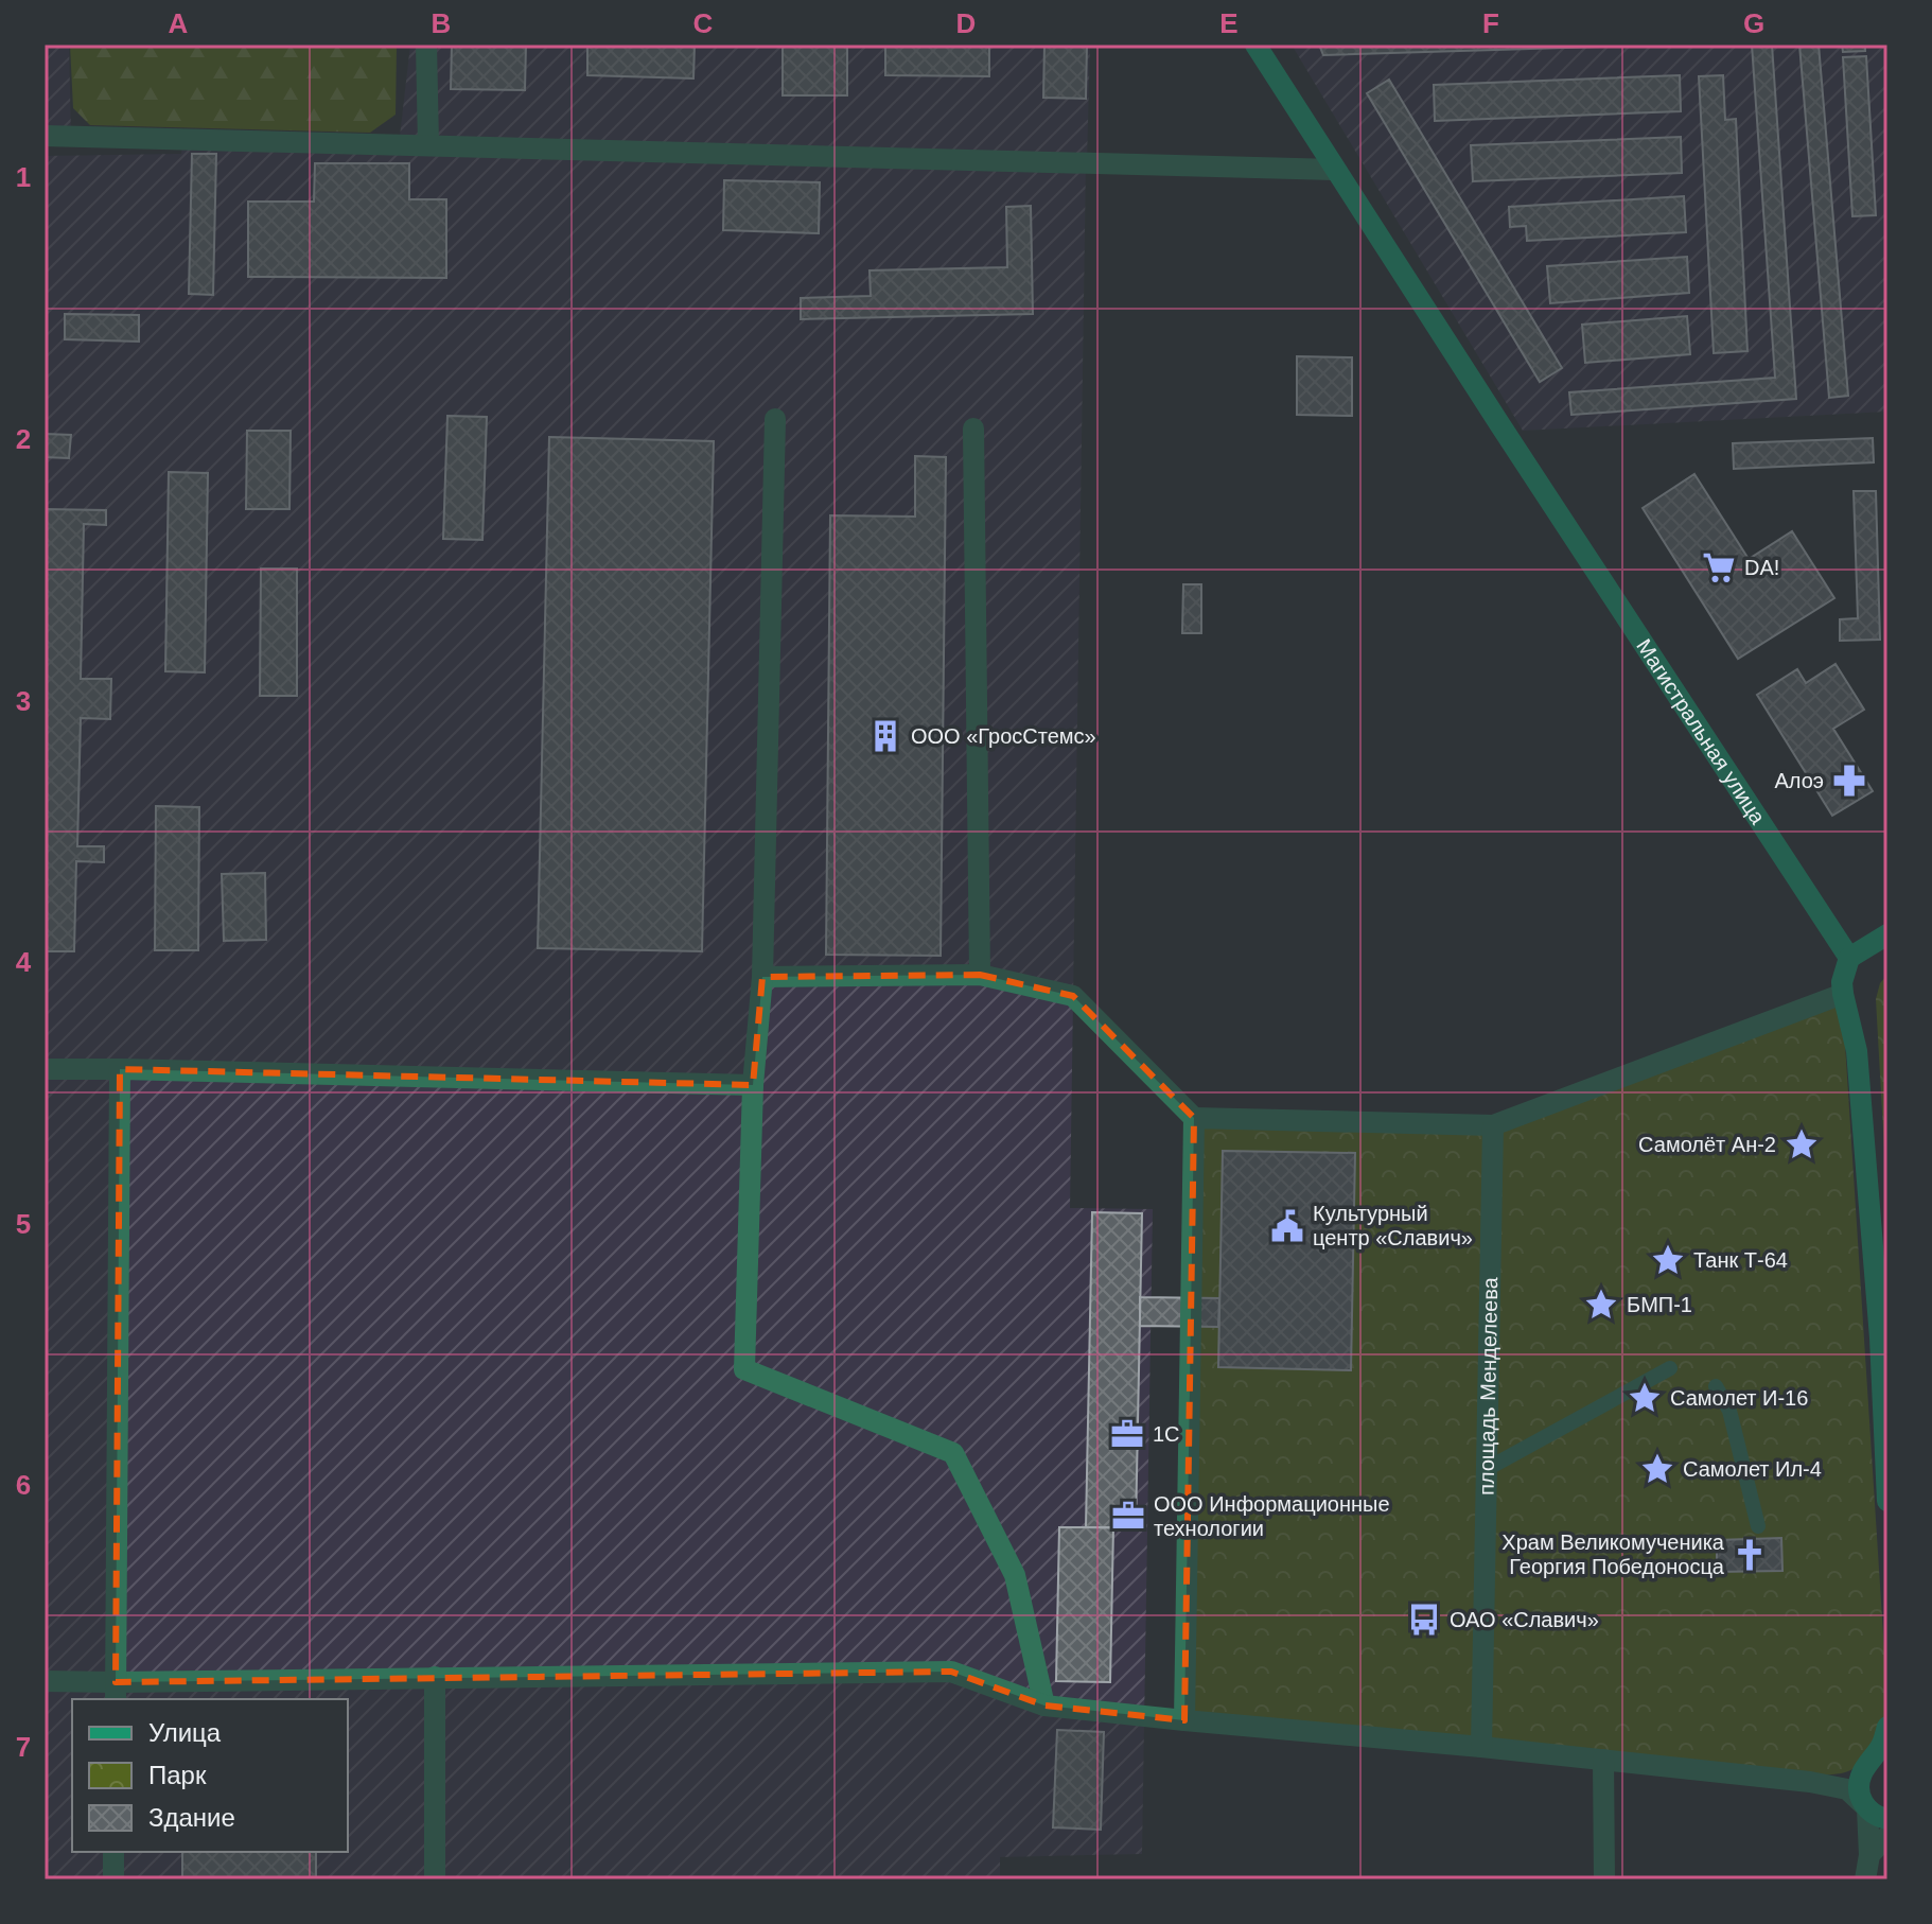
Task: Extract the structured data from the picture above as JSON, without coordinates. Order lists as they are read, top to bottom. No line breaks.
{"streets":{"main road":["Магистральная улица"],"street":["площадь Менделеева"]},"places":{"supermarket":["DA!"],"building":["ООО «ГросСтемс»"],"pharmacy":["Алоэ"],"place":["Самолёт Ан-2","Танк Т-64","БМП-1","Самолет И-16","Самолет Ил-4"],"public building":["Культурный центр «Славич»"],"office":["1С","ООО Информационные технологии"],"church":["Храм Великомученика Георгия Победоносца"],"bus stop":["ОАО «Славич»"]},"legend":["Улица","Парк","Здание"],"grid":{"columns":["A","B","C","D","E","F","G"],"rows":["1","2","3","4","5","6","7"]}}
